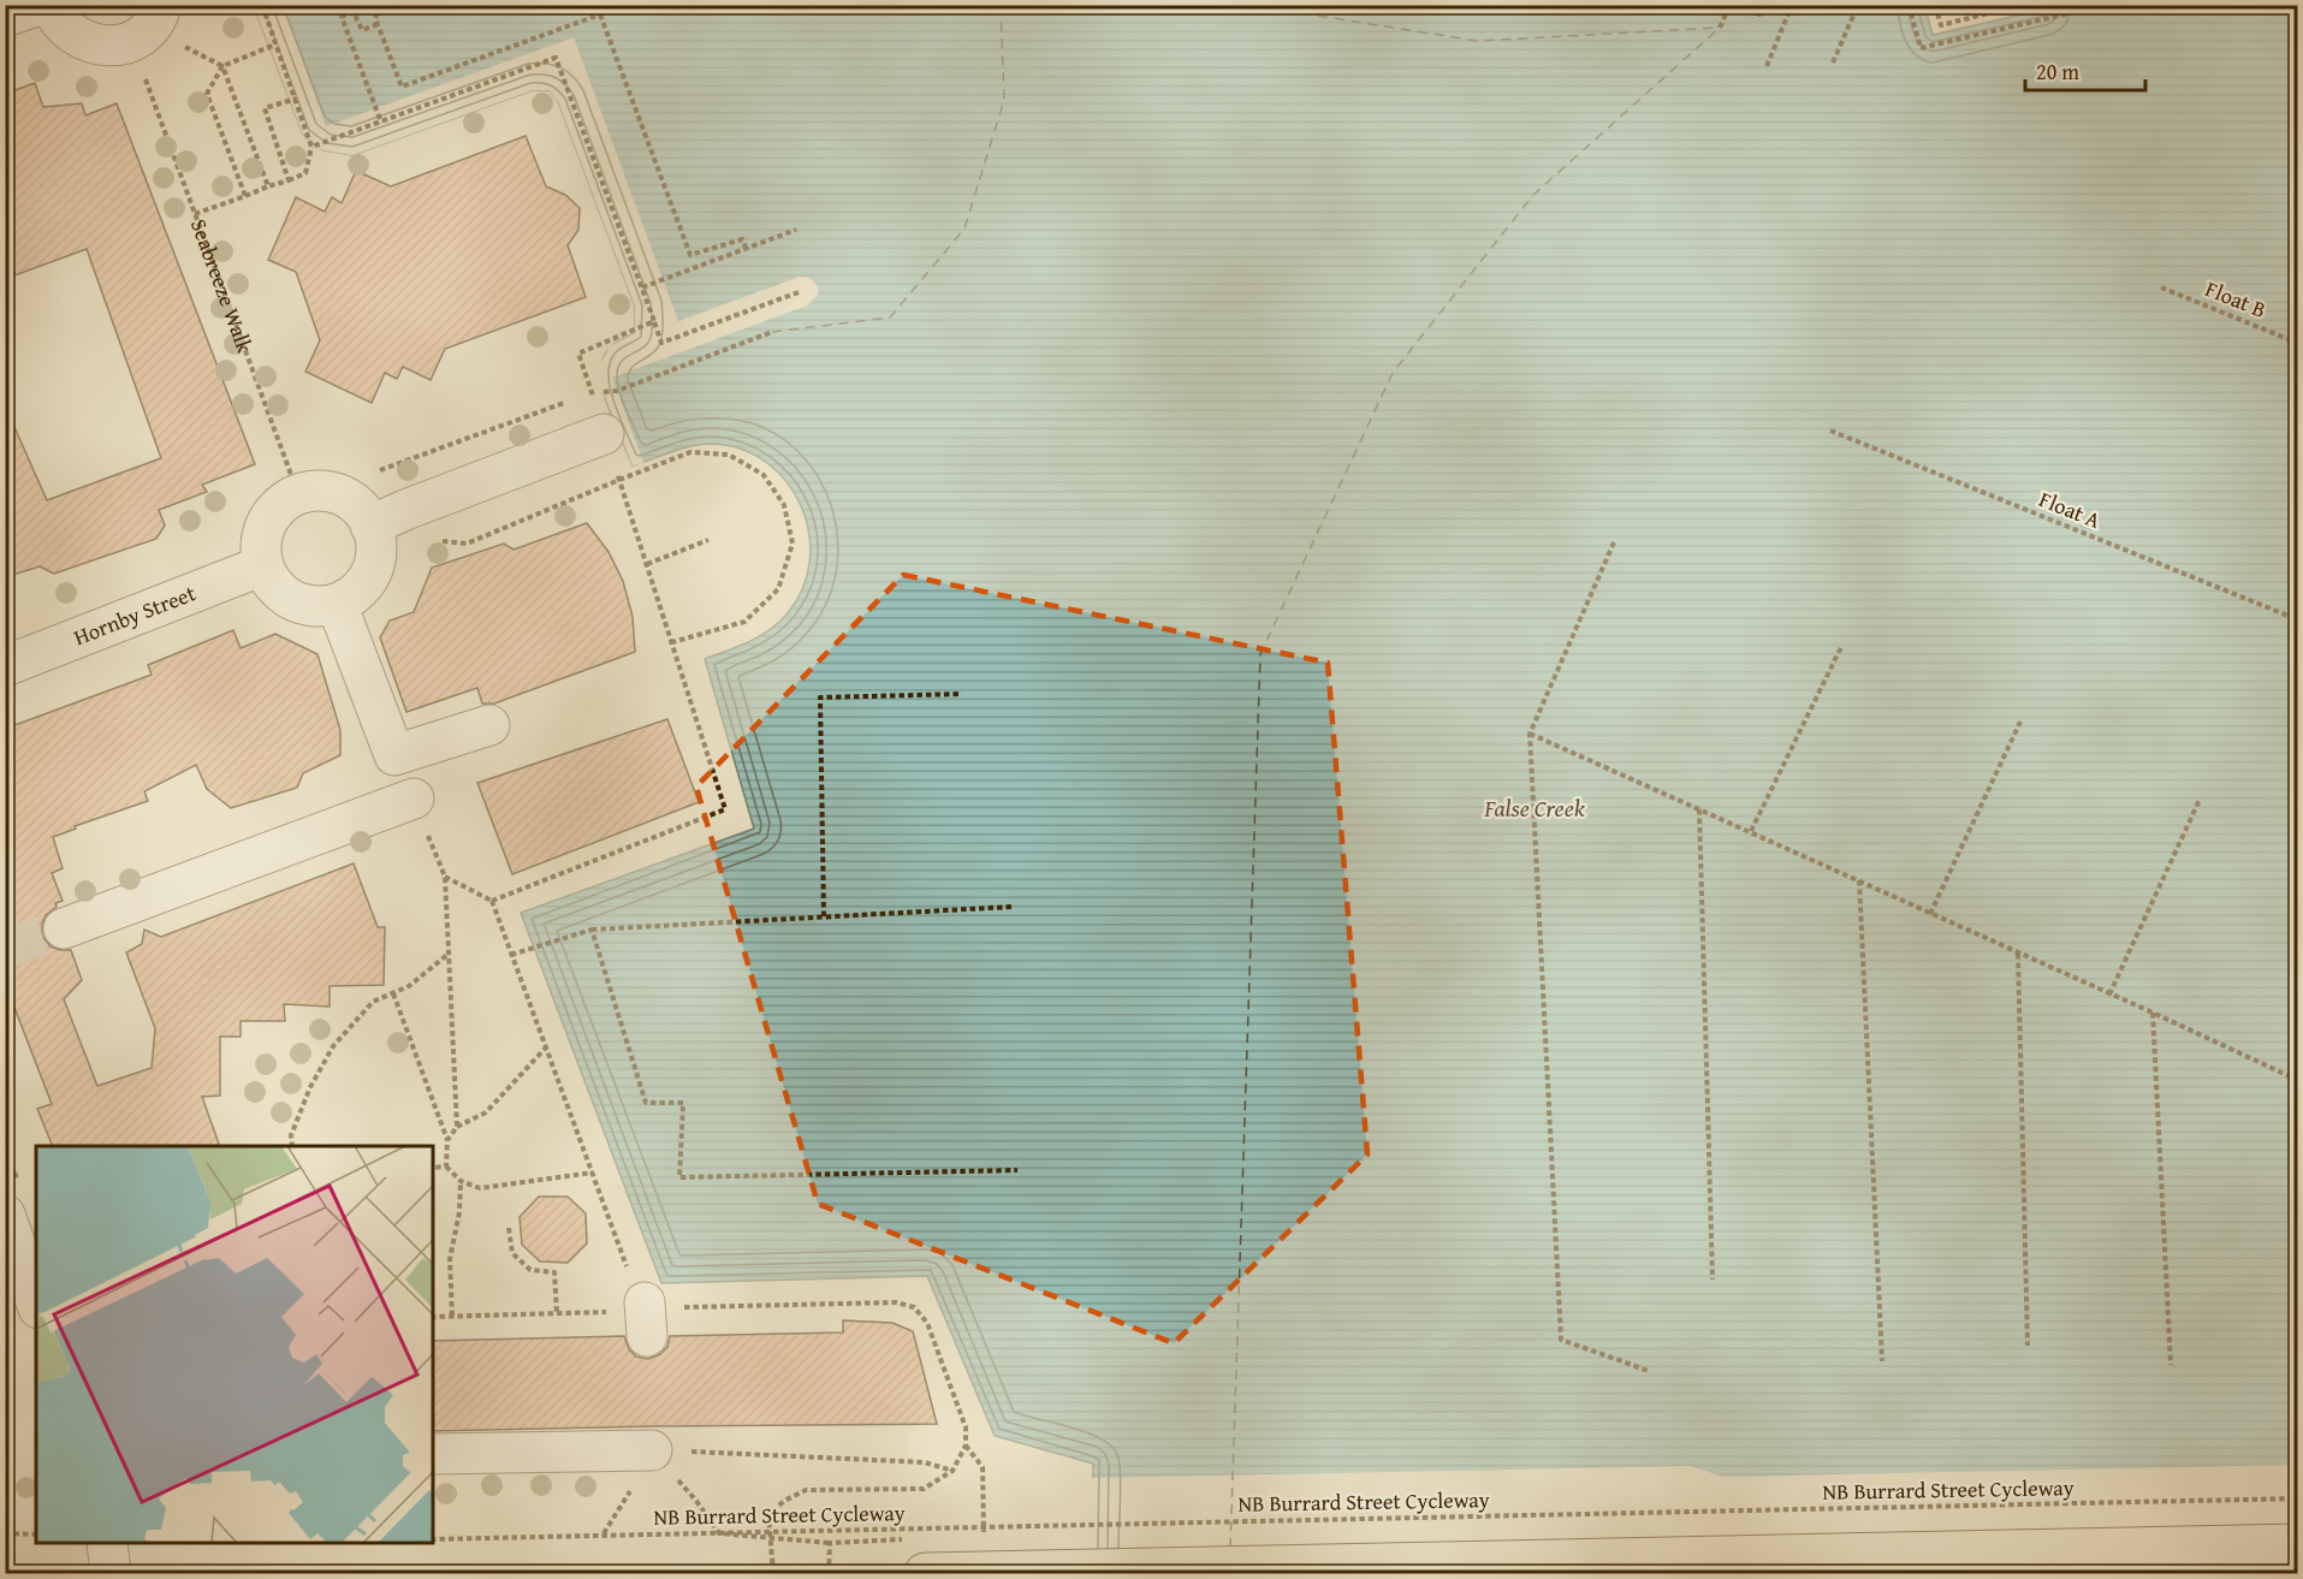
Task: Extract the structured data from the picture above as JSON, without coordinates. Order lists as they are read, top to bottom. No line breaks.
{"streets":{"street":["Hornby Street"],"path":["Seabreeze Walk","Float B","Float A","NB Burrard Street Cycleway"]},"crossings":[["Seabreeze Walk","Hornby Street"]],"water":["False Creek"],"scale_bar":"20 m"}
